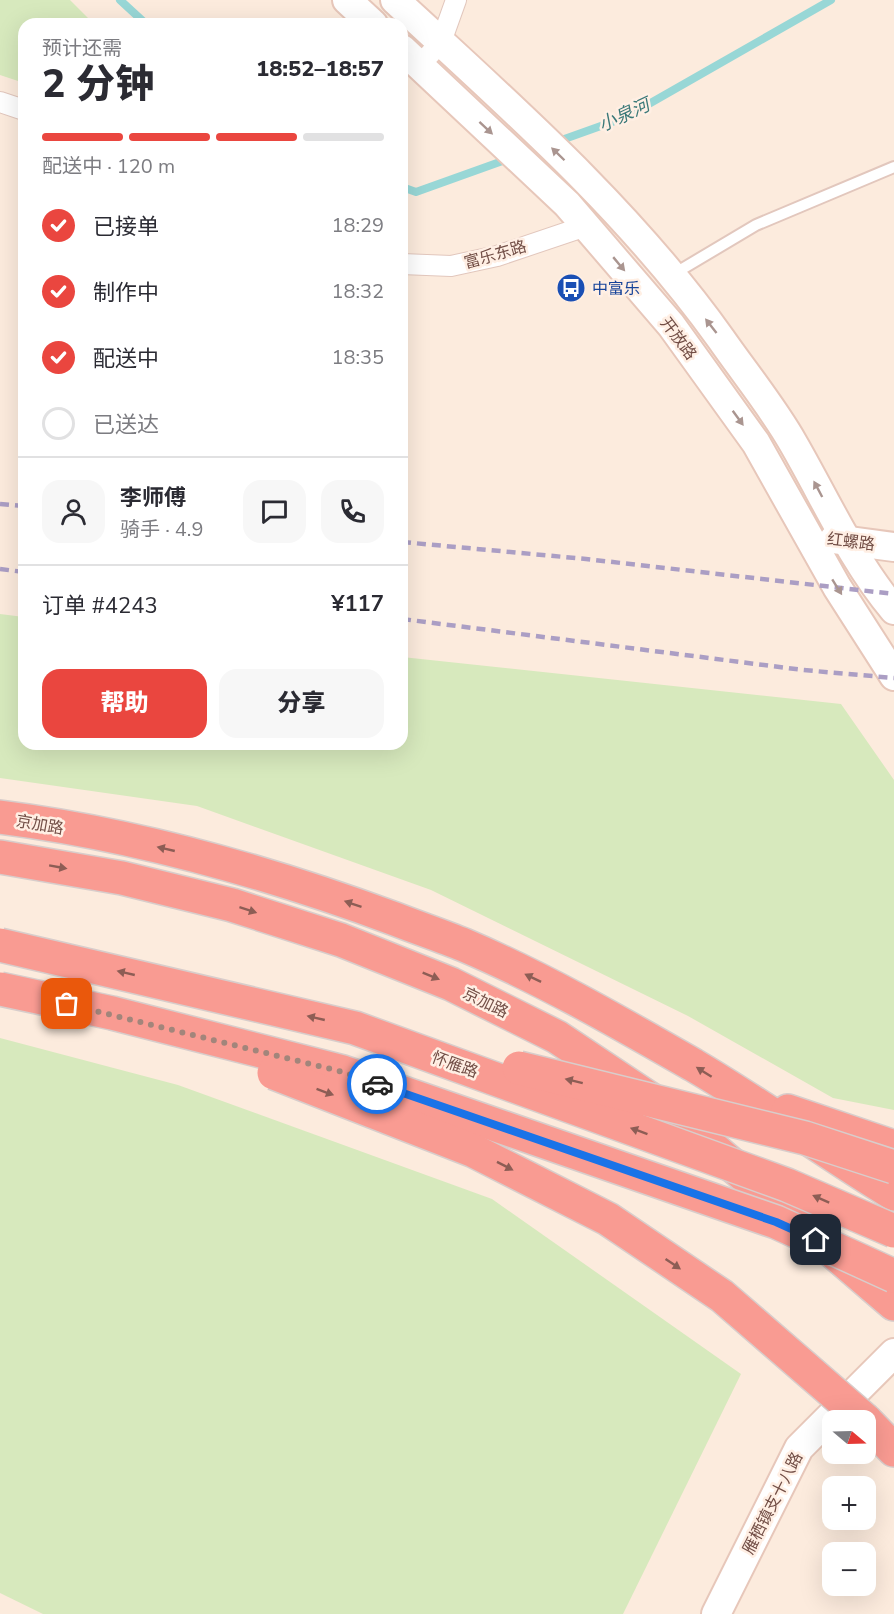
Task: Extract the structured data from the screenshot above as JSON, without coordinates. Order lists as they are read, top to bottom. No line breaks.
{"streets":{"highway":["京加路","怀雁路"],"main road":["开放路","红螺路","雁栖镇支十八路"],"street":["富乐东路"]},"crossings":[["富乐东路","开放路"],["开放路","红螺路"]],"water":["小泉河"],"places":{"bus stop":["中富乐"]},"north":"right","page":{"heading":["2 分钟","预计还需","18:52–18:57"],"panel":["李师傅","骑手 · 4.9","订单 #4243","¥117"],"bar":"配送中 · 120 m","list":[["已接单","18:29"],["制作中","18:32"],["配送中","18:35"],"已送达"],"buttons":["帮助","分享"],"map_buttons":["+","−"]}}
